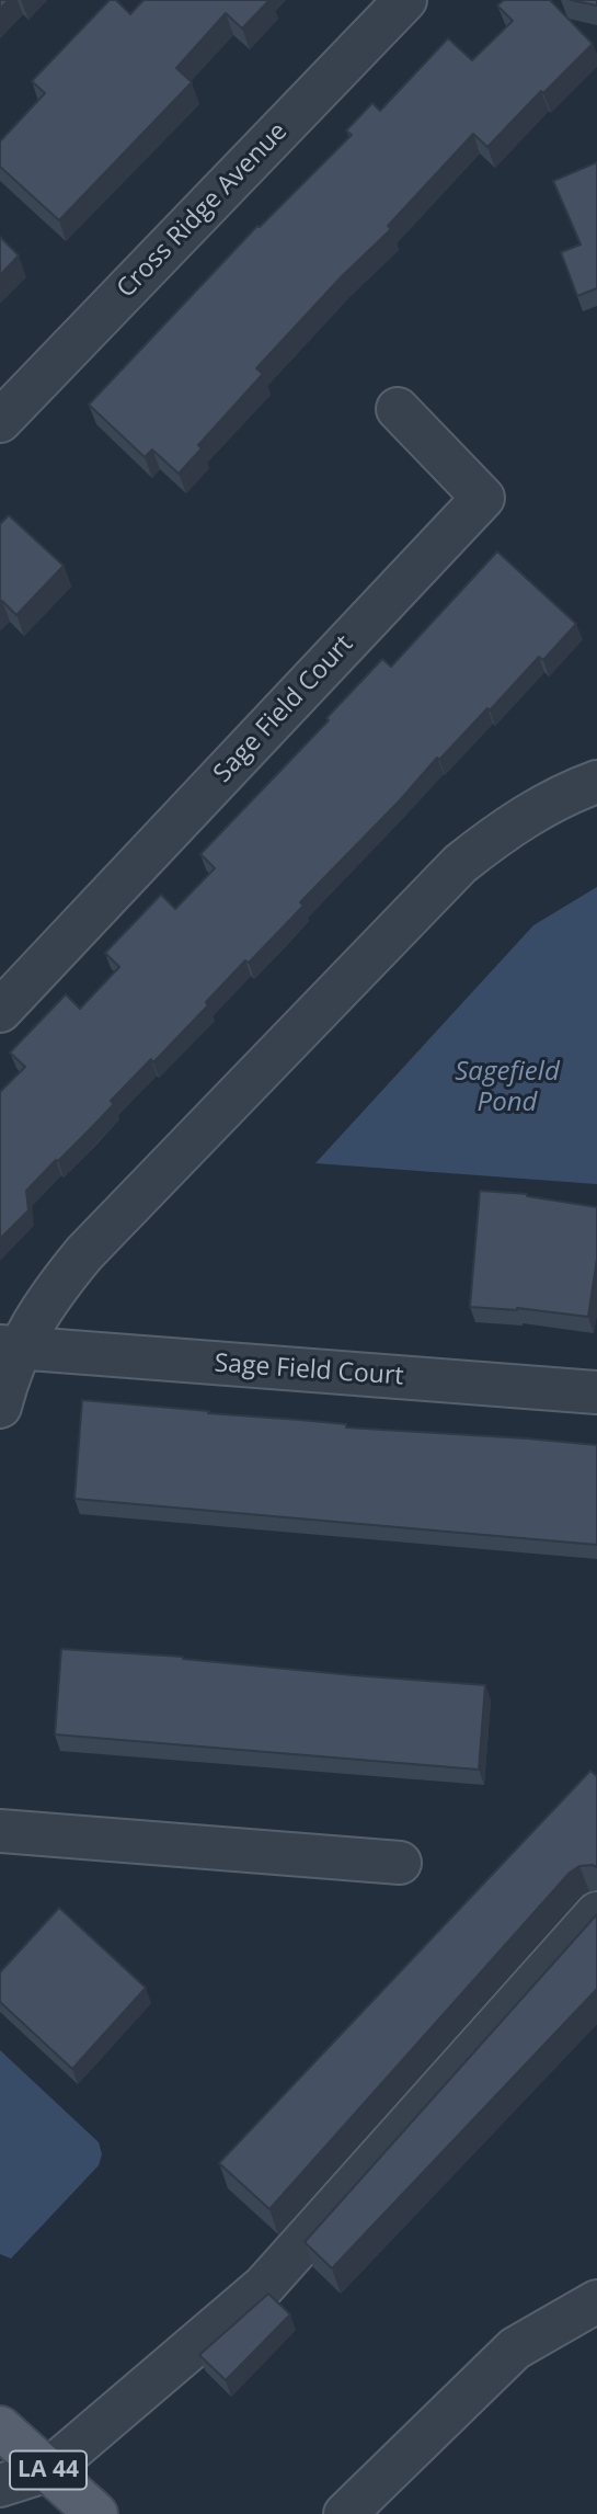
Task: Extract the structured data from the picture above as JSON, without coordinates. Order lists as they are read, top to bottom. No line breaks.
{"streets":{"main road":["LA 44"],"street":["Cross Ridge Avenue","Sage Field Court"]},"water":["Sagefield Pond"]}
